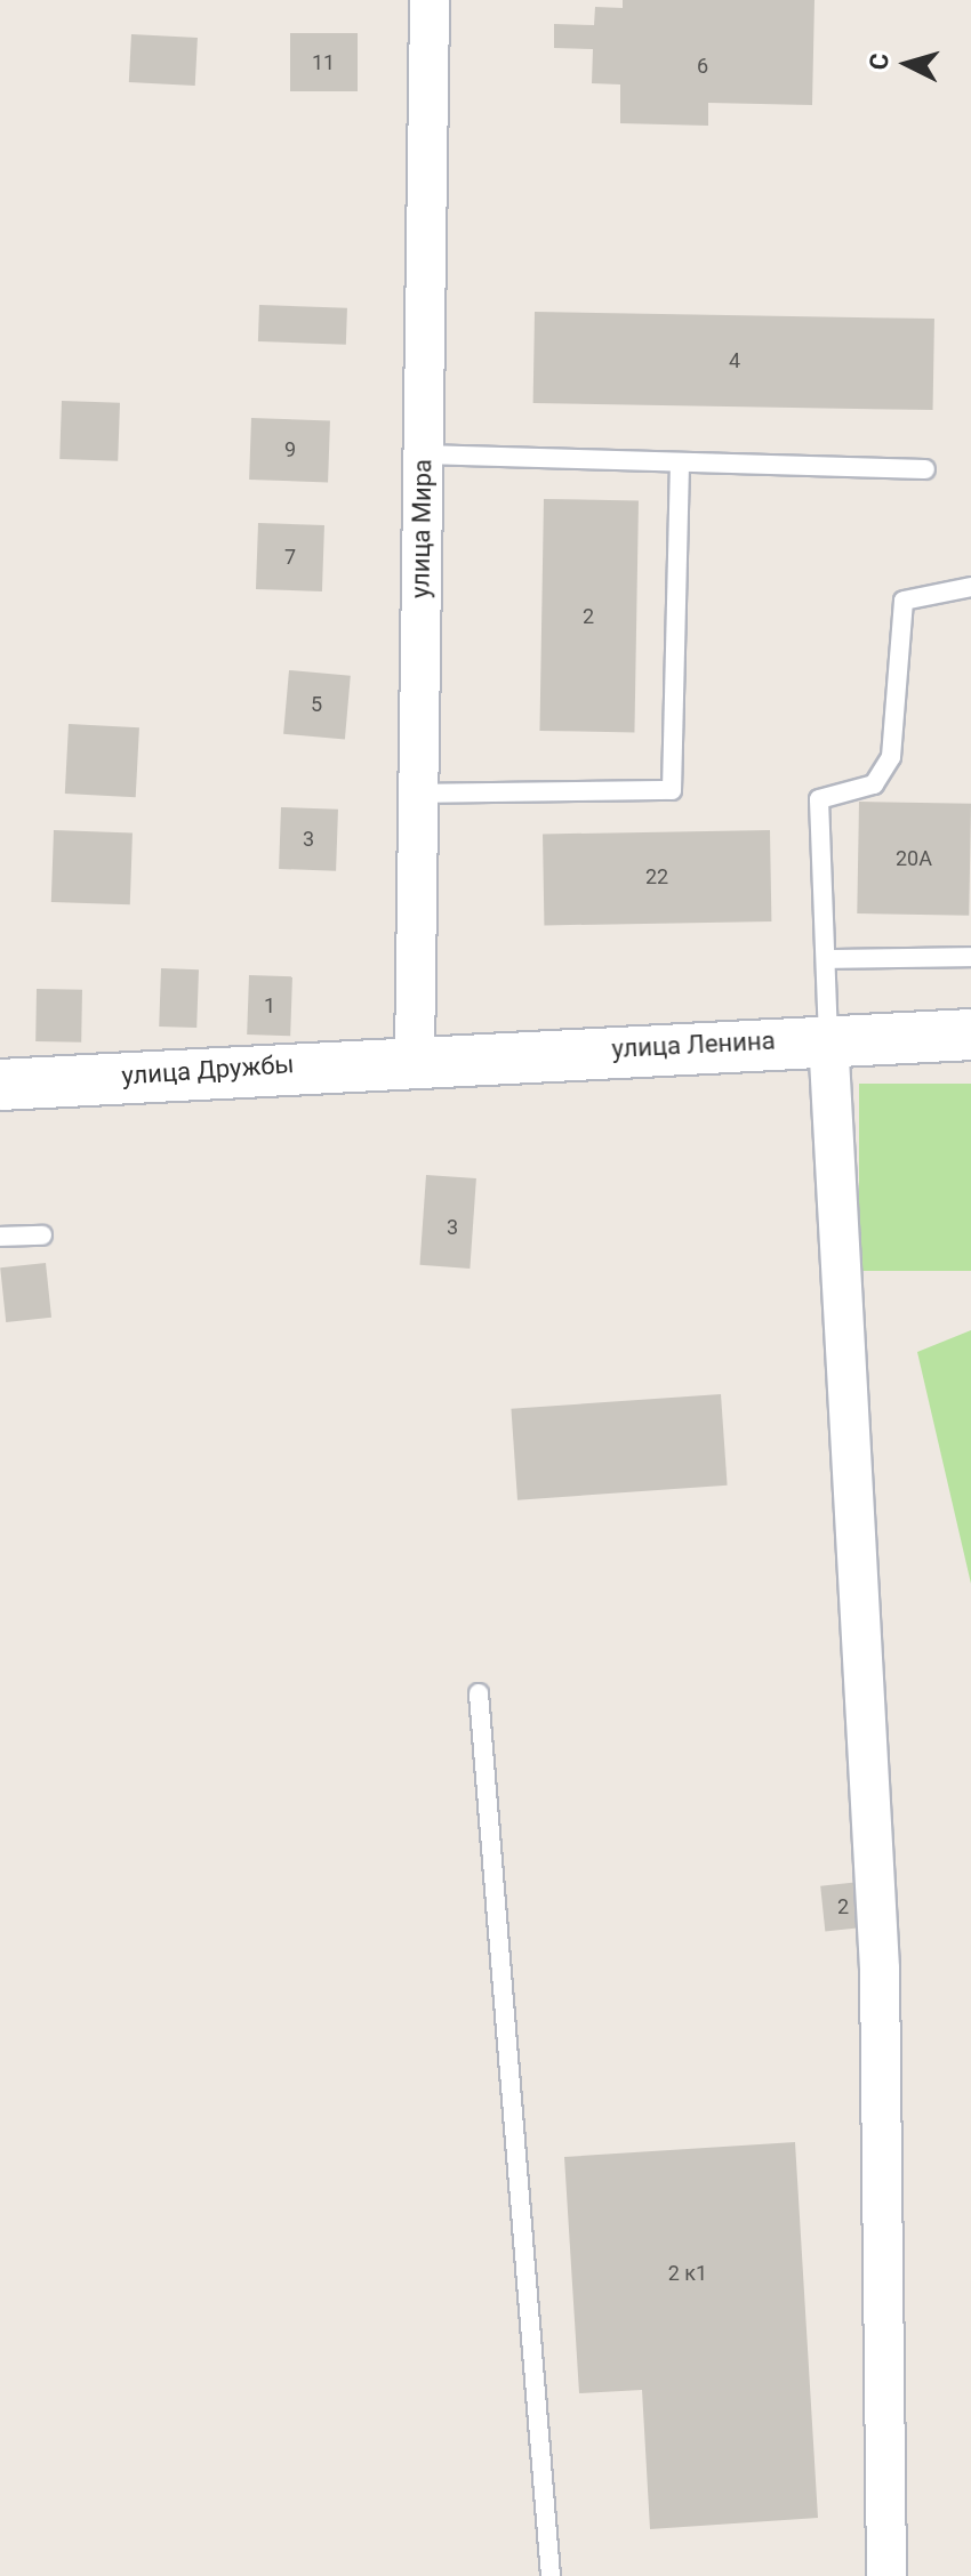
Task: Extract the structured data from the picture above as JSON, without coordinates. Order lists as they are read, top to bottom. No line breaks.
{"streets":{"street":["улица Мира","улица Ленина","улица Дружбы"]},"crossings":[["улица Мира","улица Ленина"],["улица Мира","улица Дружбы"],["улица Ленина","улица Дружбы"]],"house_numbers":["11","6","4","9","7","2","5","3","20А","22","1","3","2","2 к1"],"north":"left"}
